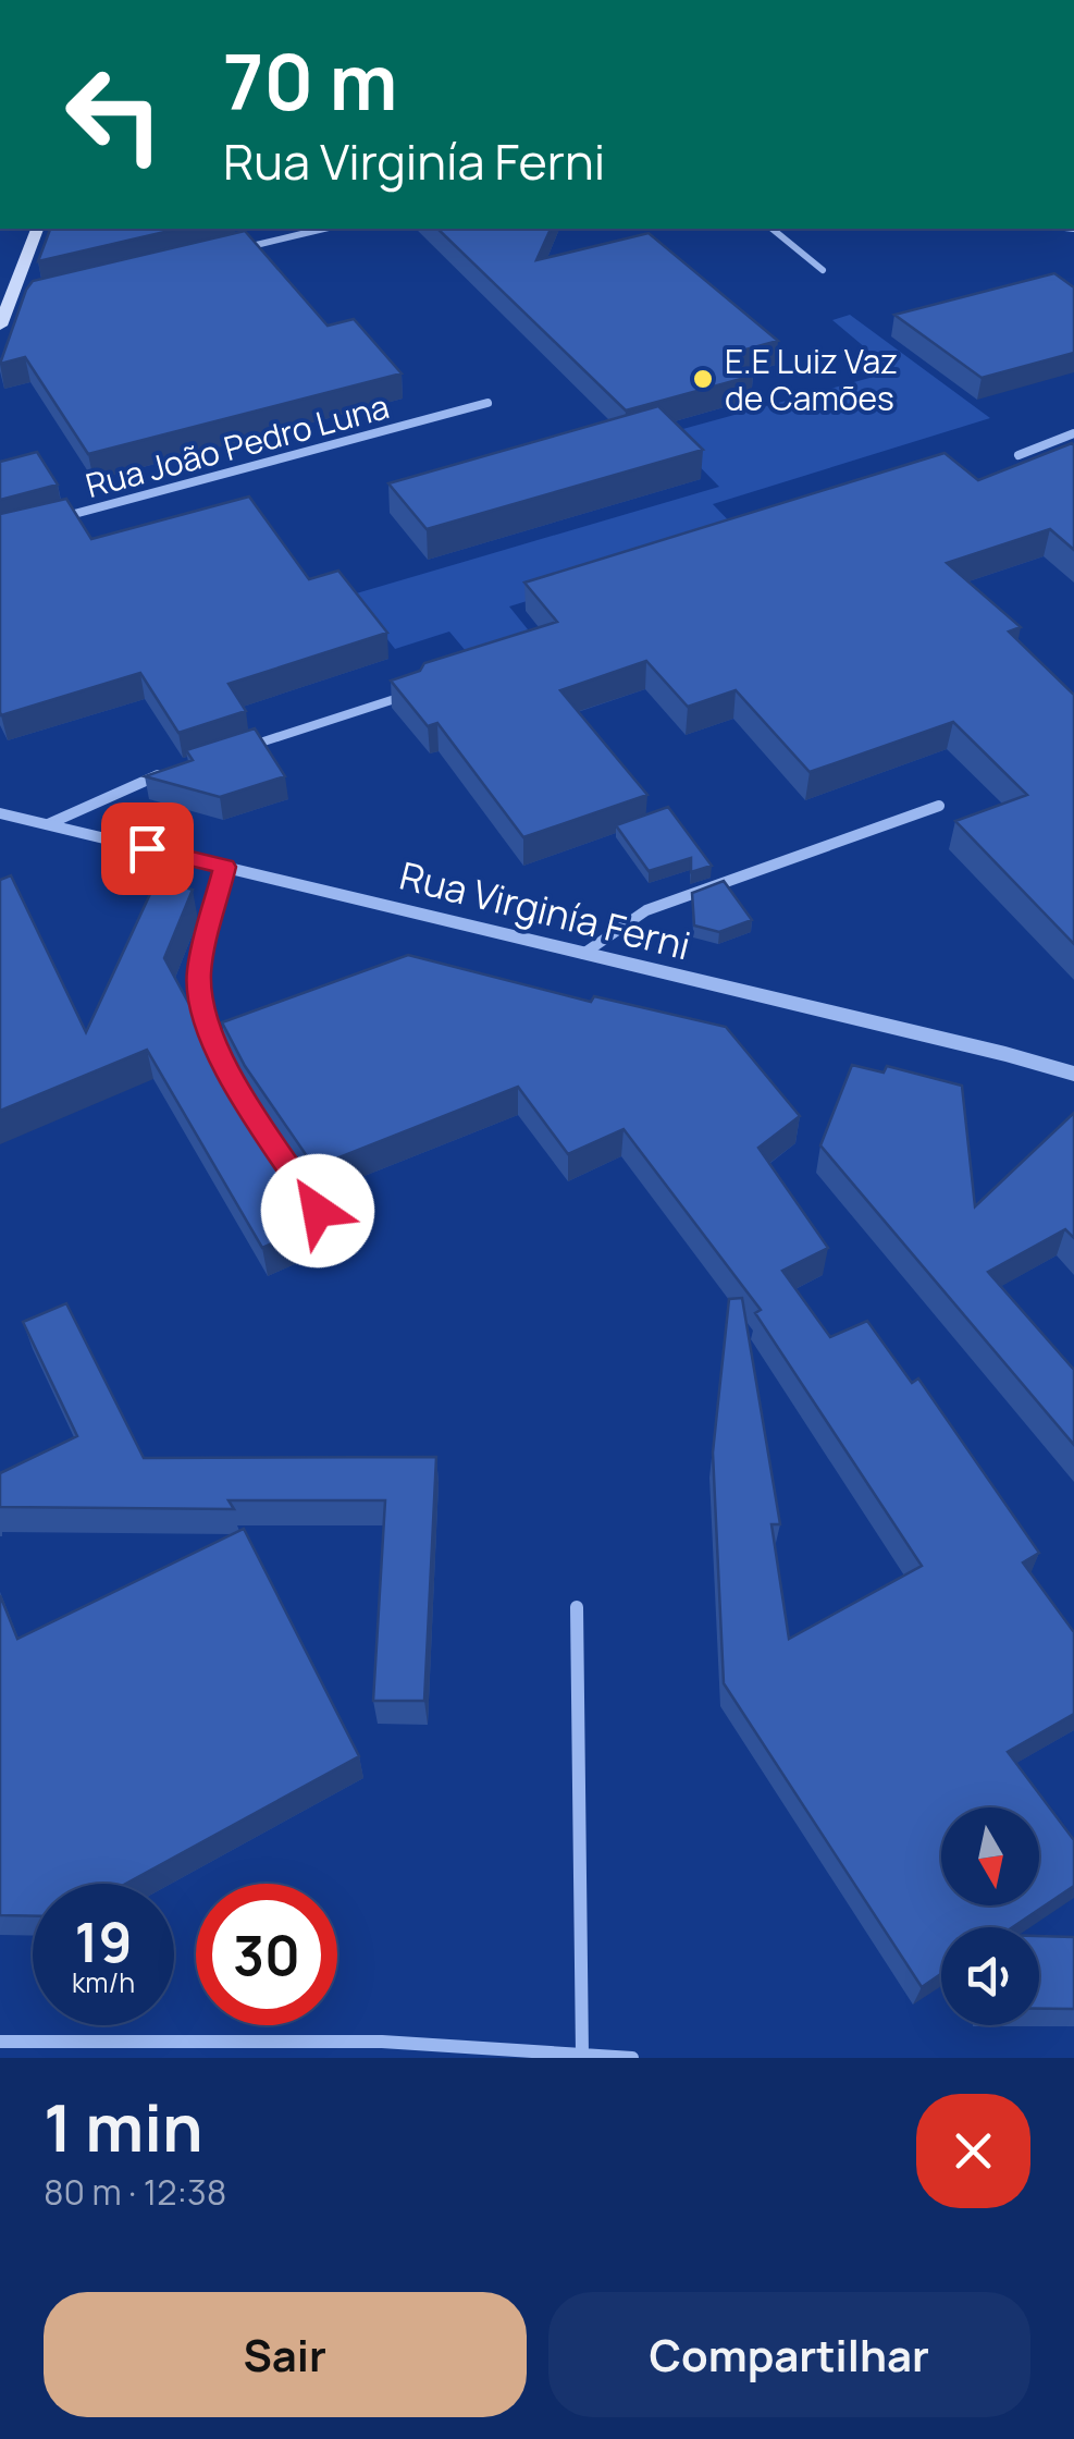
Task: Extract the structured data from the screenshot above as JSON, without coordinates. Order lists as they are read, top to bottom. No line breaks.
{"streets":{"street":["Rua João Pedro Luna","Rua Virginía Ferni"]},"places":["E.E Luiz Vaz de Camões"],"north":"bottom","page":{"turn":["70 m","Rua Virginía Ferni"],"speed":"19 km/h","limit":"30","heading":["1 min","80 m · 12:38"],"buttons":["Sair","Compartilhar"]}}
